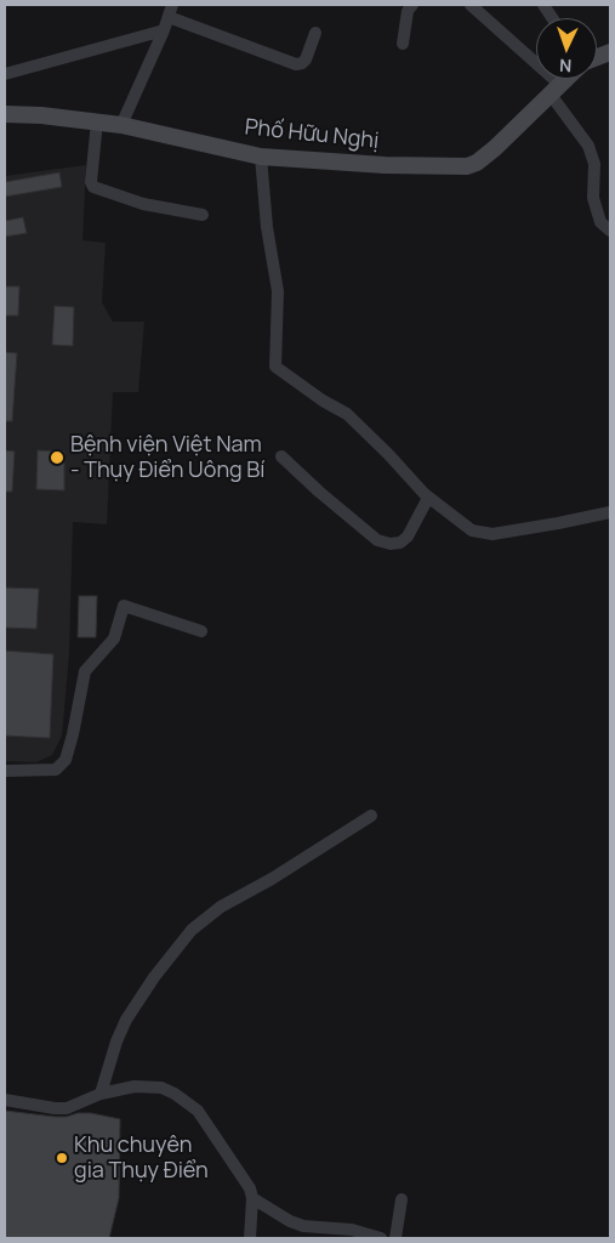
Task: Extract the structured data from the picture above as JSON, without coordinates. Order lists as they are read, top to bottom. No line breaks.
{"streets":{"main road":["Phố Hữu Nghị"]},"places":["Bệnh viện Việt Nam - Thụy Điển Uông Bí","Khu chuyên gia Thụy Điển"],"north":"bottom"}
